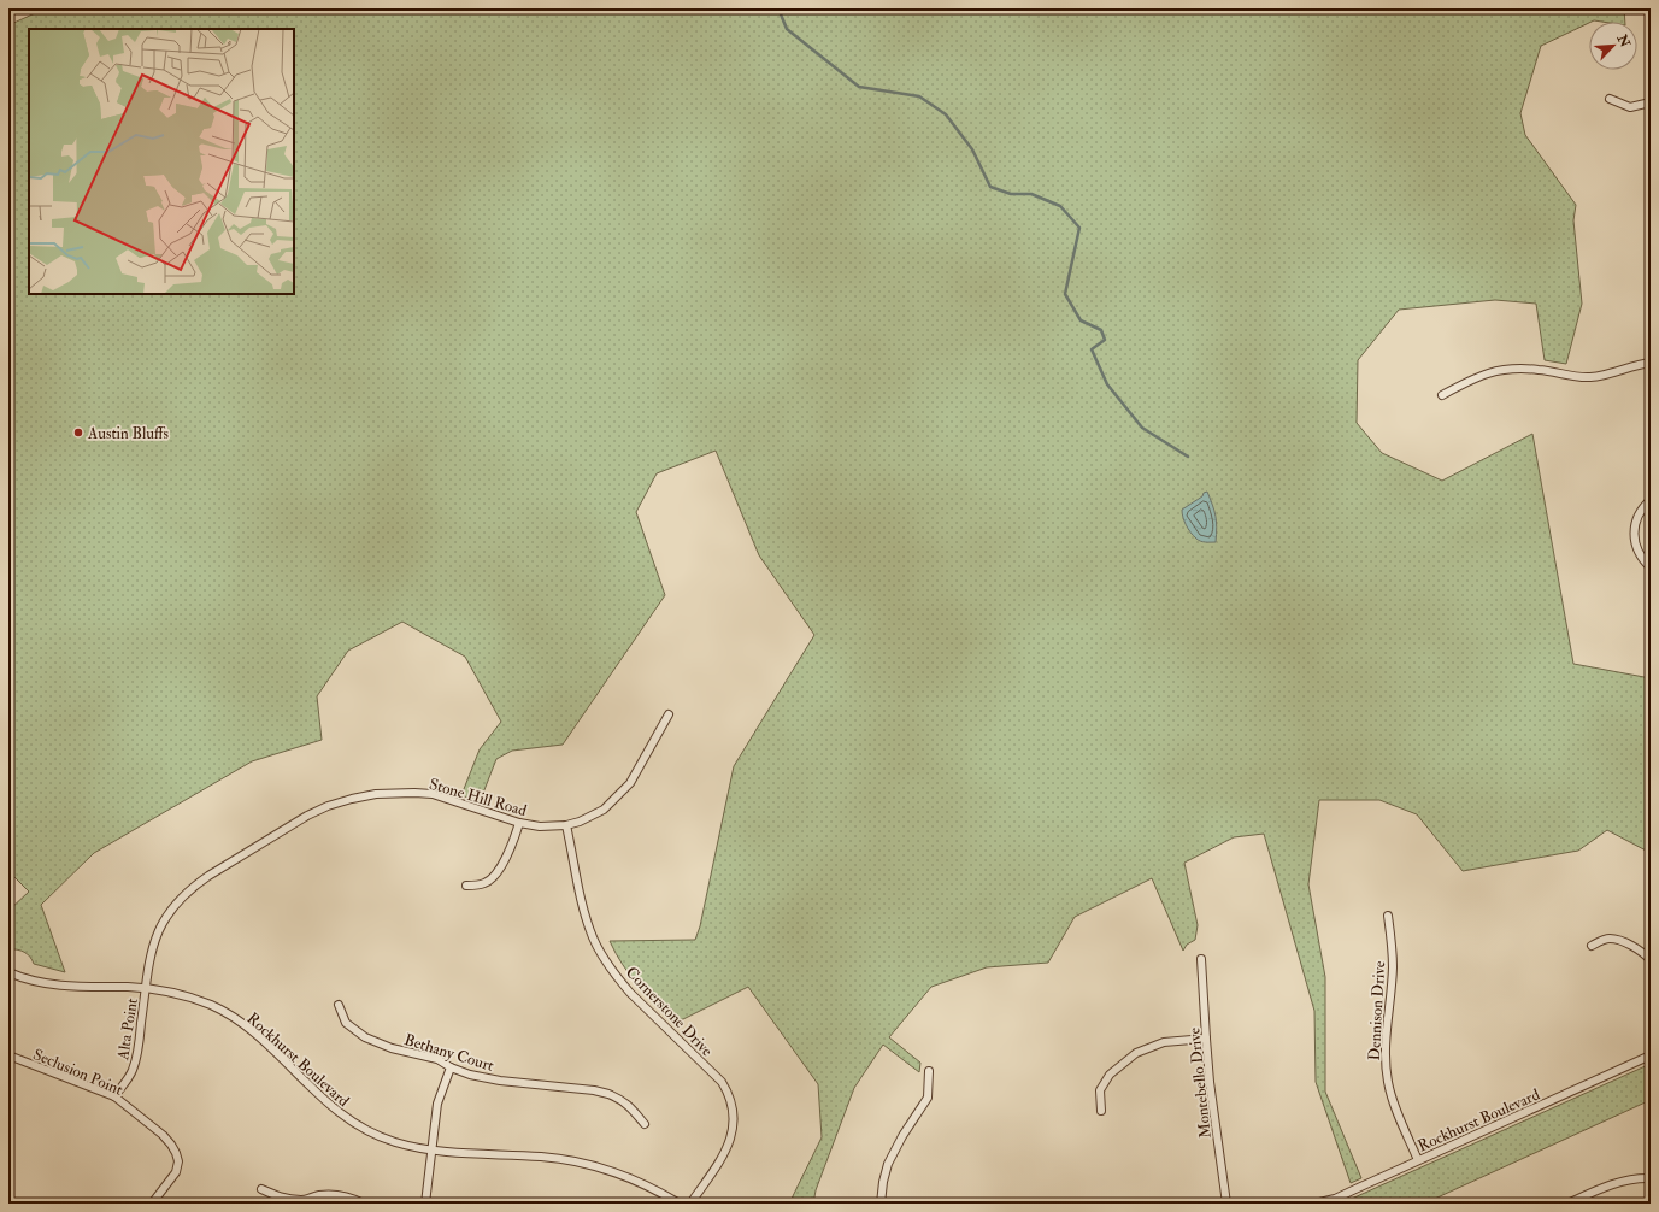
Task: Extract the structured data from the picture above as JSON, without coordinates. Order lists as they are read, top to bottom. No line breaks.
{"streets":{"street":["Stone Hill Road","Cornerstone Drive","Dennison Drive","Alta Point","Bethany Court","Rockhurst Boulevard","Seclusion Point","Montebello Drive"]},"crossings":[["Stone Hill Road","Cornerstone Drive"],["Stone Hill Road","Alta Point"],["Stone Hill Road","Rockhurst Boulevard"],["Dennison Drive","Rockhurst Boulevard"],["Alta Point","Rockhurst Boulevard"],["Alta Point","Seclusion Point"]],"places":["Austin Bluffs"],"north":"top right"}
